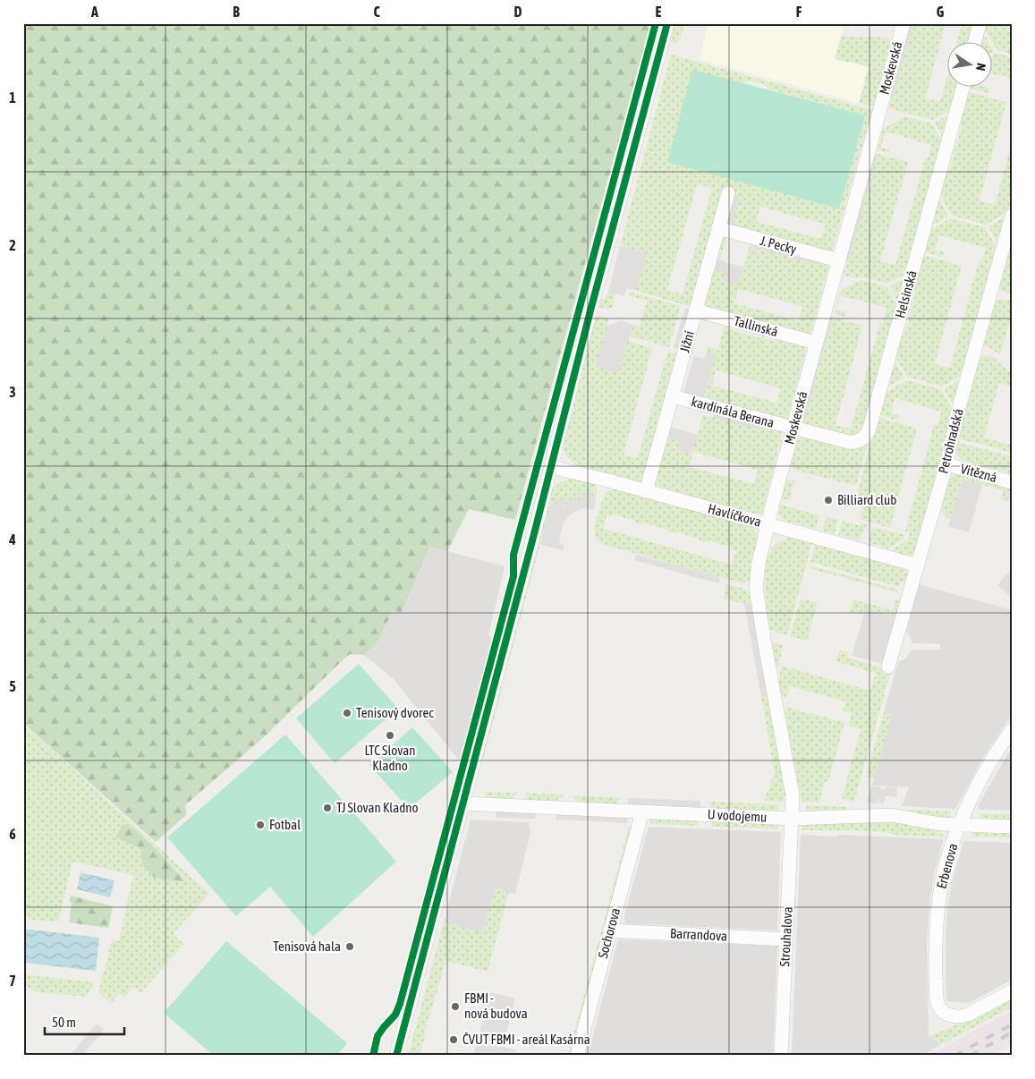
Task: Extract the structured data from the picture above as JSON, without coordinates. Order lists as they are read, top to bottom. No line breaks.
{"streets":{"street":["Moskevská","J. Pecky","Helsinská","Tallinská","Jižní","kardinála Berana","Petrohradská","Vítězná","Havlíčkova","U vodojemu","Erbenova","Sochorova","Barrandova","Strouhalova"]},"crossings":[["Moskevská","J. Pecky"],["Moskevská","Helsinská"],["Moskevská","Tallinská"],["Moskevská","kardinála Berana"],["Moskevská","Havlíčkova"],["Moskevská","U vodojemu"],["Moskevská","Strouhalova"],["J. Pecky","Jižní"],["Helsinská","kardinála Berana"],["Tallinská","Jižní"],["Jižní","kardinála Berana"],["Jižní","Havlíčkova"],["Petrohradská","Vítězná"],["Petrohradská","Havlíčkova"],["U vodojemu","Erbenova"],["U vodojemu","Sochorova"],["U vodojemu","Strouhalova"],["Sochorova","Barrandova"],["Barrandova","Strouhalova"]],"places":["Billiard club","Tenisový dvorec","LTC Slovan Kladno","TJ Slovan Kladno","Fotbal","Tenisová hala","FBMI - nová budova","ČVUT FBMI - areál Kasárna"],"scale_bar":"50 m","north":"right","grid":{"columns":["A","B","C","D","E","F","G"],"rows":["1","2","3","4","5","6","7"]}}
